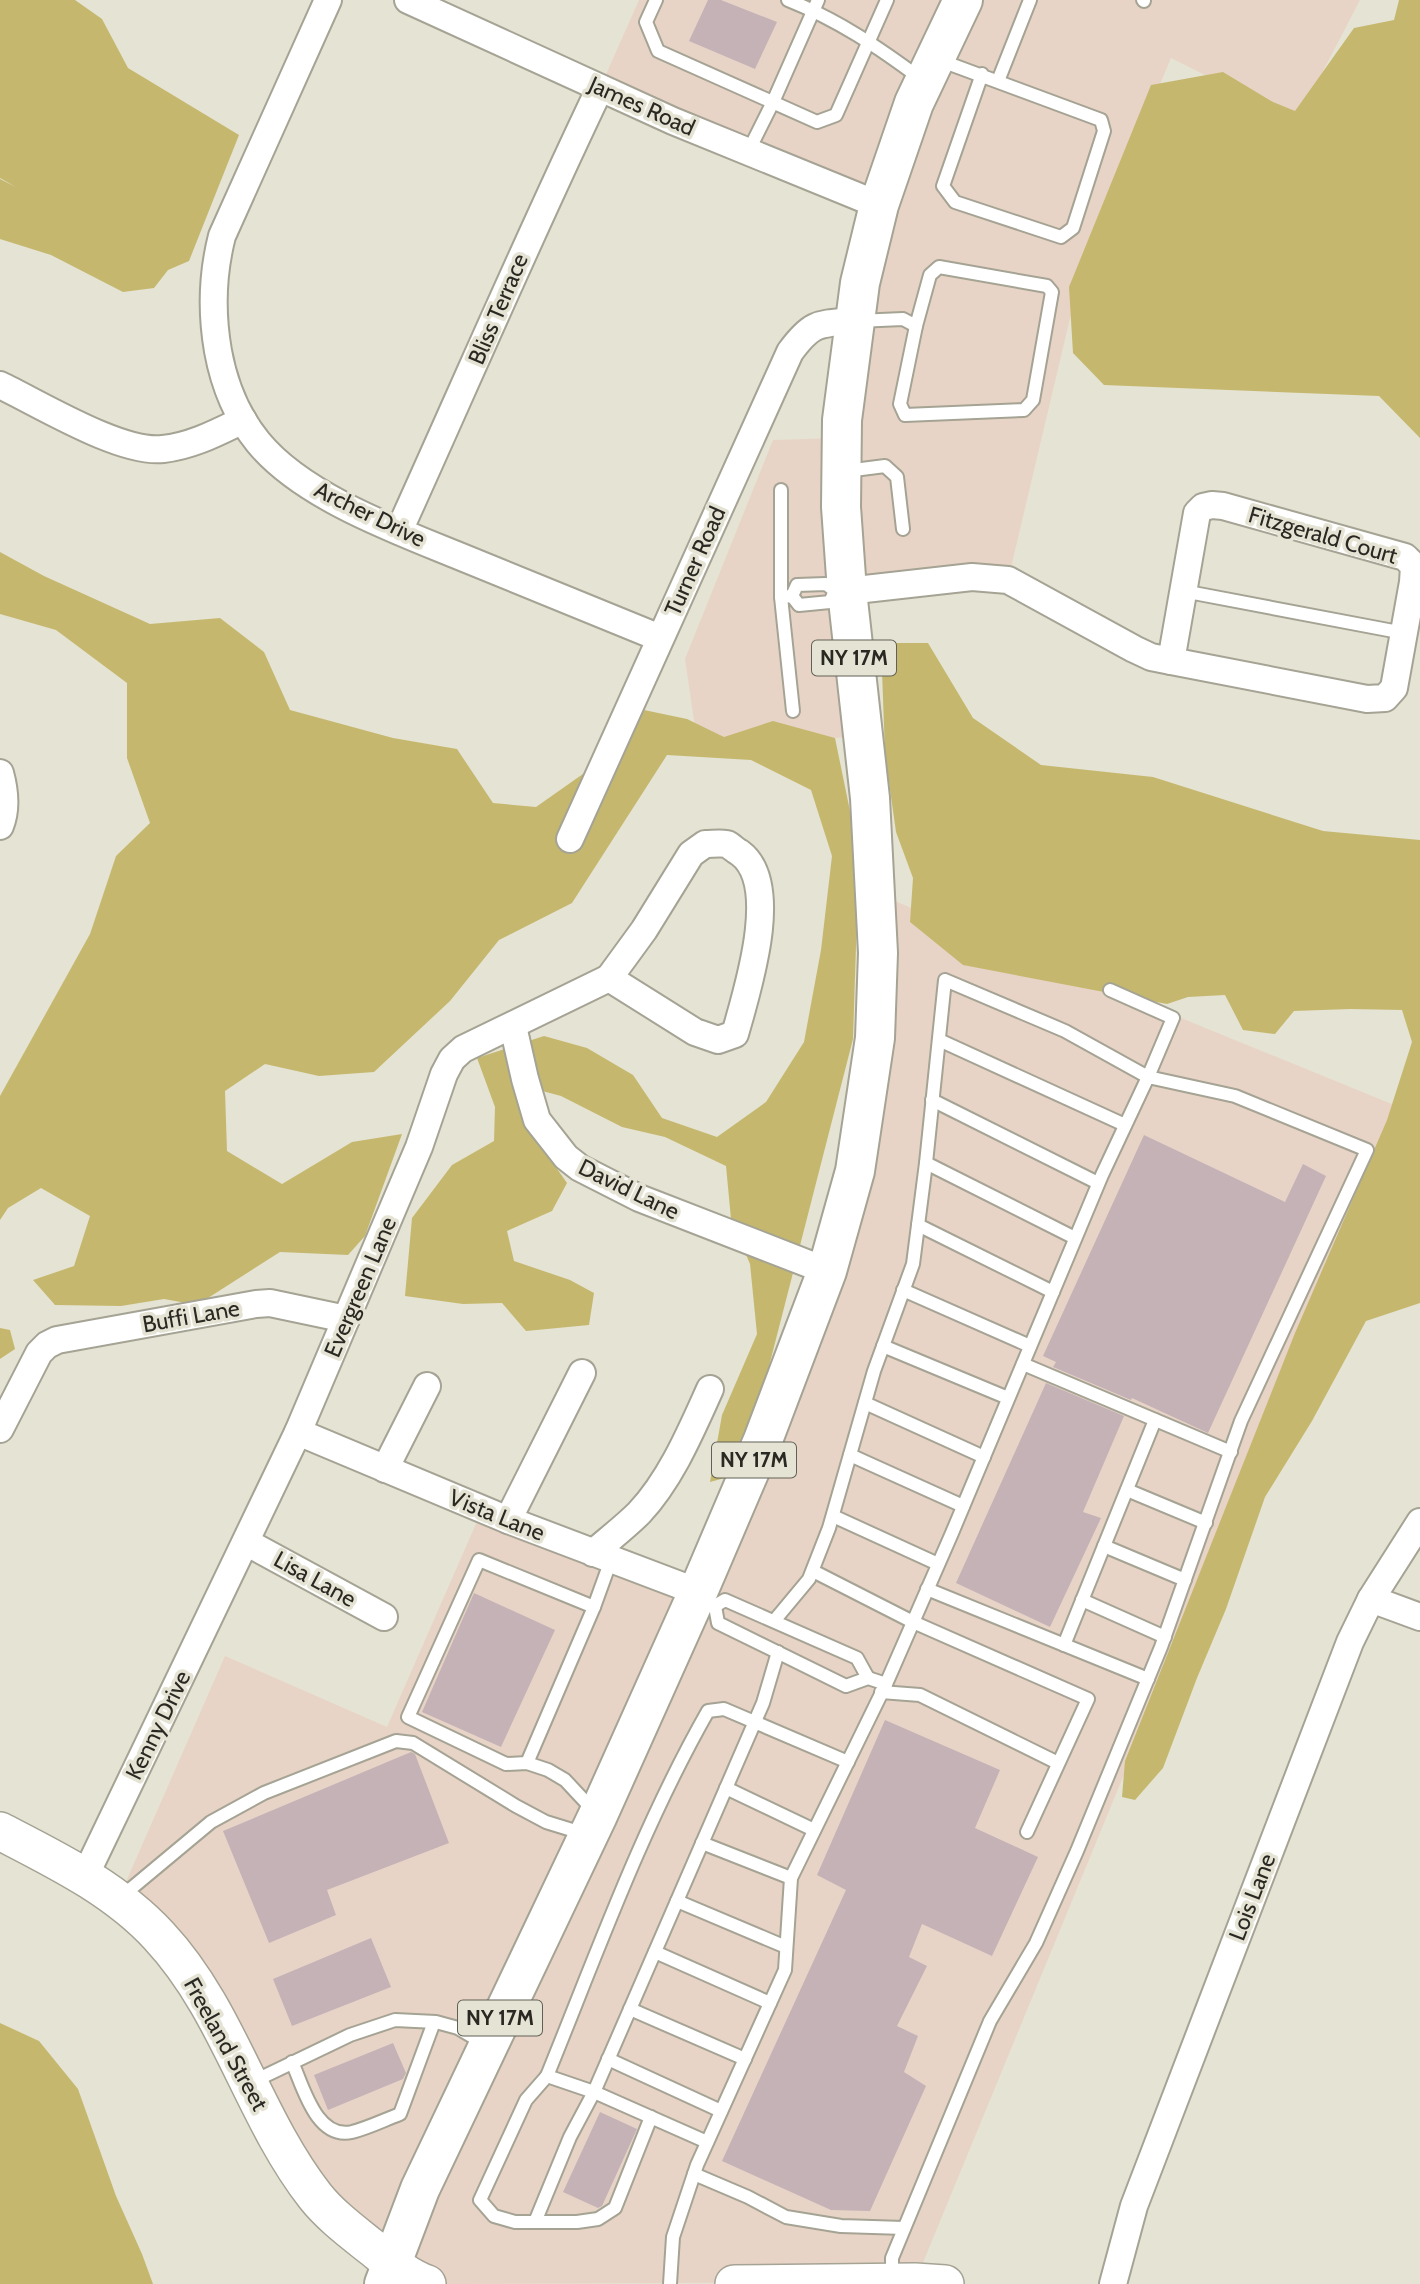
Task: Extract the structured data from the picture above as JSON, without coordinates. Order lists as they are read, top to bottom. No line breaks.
{"streets":{"main road":["NY 17M","Freeland Street"],"street":["James Road","Bliss Terrace","Archer Drive","Fitzgerald Court","Turner Road","David Lane","Evergreen Lane","Buffi Lane","Vista Lane","Lisa Lane","Kenny Drive","Lois Lane"]},"crossings":[["James Road","Bliss Terrace"],["James Road","NY 17M"],["Bliss Terrace","Archer Drive"],["Archer Drive","Turner Road"],["Fitzgerald Court","NY 17M"],["Turner Road","NY 17M"],["NY 17M","David Lane"],["NY 17M","Vista Lane"],["NY 17M","Freeland Street"],["David Lane","Evergreen Lane"],["Evergreen Lane","Buffi Lane"],["Evergreen Lane","Vista Lane"],["Evergreen Lane","Lisa Lane"],["Evergreen Lane","Kenny Drive"],["Kenny Drive","Freeland Street"]]}
